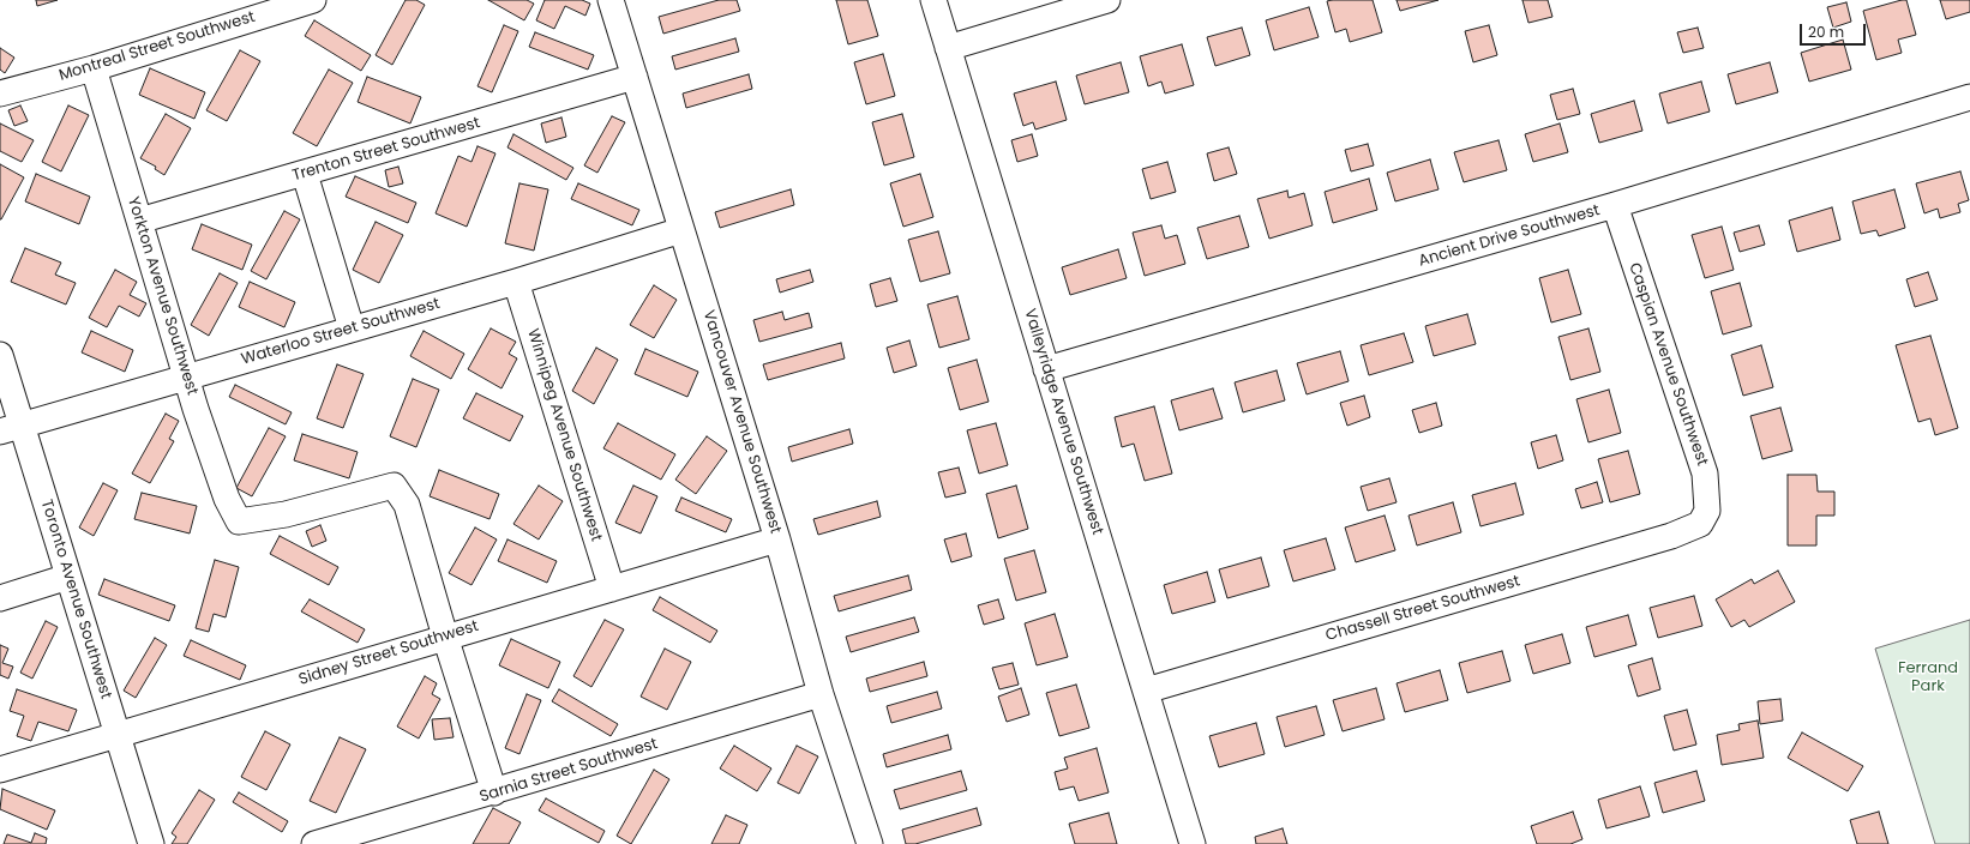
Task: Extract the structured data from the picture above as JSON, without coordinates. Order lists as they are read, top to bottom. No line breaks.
{"streets":{"street":["Montreal Street Southwest","Trenton Street Southwest","Ancient Drive Southwest","Yorkton Avenue Southwest","Waterloo Street Southwest","Caspian Avenue Southwest","Vancouver Avenue Southwest","Valleyridge Avenue Southwest","Winnipeg Avenue Southwest","Toronto Avenue Southwest","Chassell Street Southwest","Sidney Street Southwest","Sarnia Street Southwest"]},"crossings":[["Montreal Street Southwest","Yorkton Avenue Southwest"],["Trenton Street Southwest","Yorkton Avenue Southwest"],["Trenton Street Southwest","Vancouver Avenue Southwest"],["Ancient Drive Southwest","Caspian Avenue Southwest"],["Ancient Drive Southwest","Valleyridge Avenue Southwest"],["Yorkton Avenue Southwest","Waterloo Street Southwest"],["Yorkton Avenue Southwest","Sidney Street Southwest"],["Waterloo Street Southwest","Vancouver Avenue Southwest"],["Waterloo Street Southwest","Winnipeg Avenue Southwest"],["Waterloo Street Southwest","Toronto Avenue Southwest"],["Caspian Avenue Southwest","Chassell Street Southwest"],["Vancouver Avenue Southwest","Sidney Street Southwest"],["Vancouver Avenue Southwest","Sarnia Street Southwest"],["Valleyridge Avenue Southwest","Chassell Street Southwest"],["Winnipeg Avenue Southwest","Sidney Street Southwest"],["Toronto Avenue Southwest","Sidney Street Southwest"]],"parks":["Ferrand Park"],"scale_bar":"20 m"}
